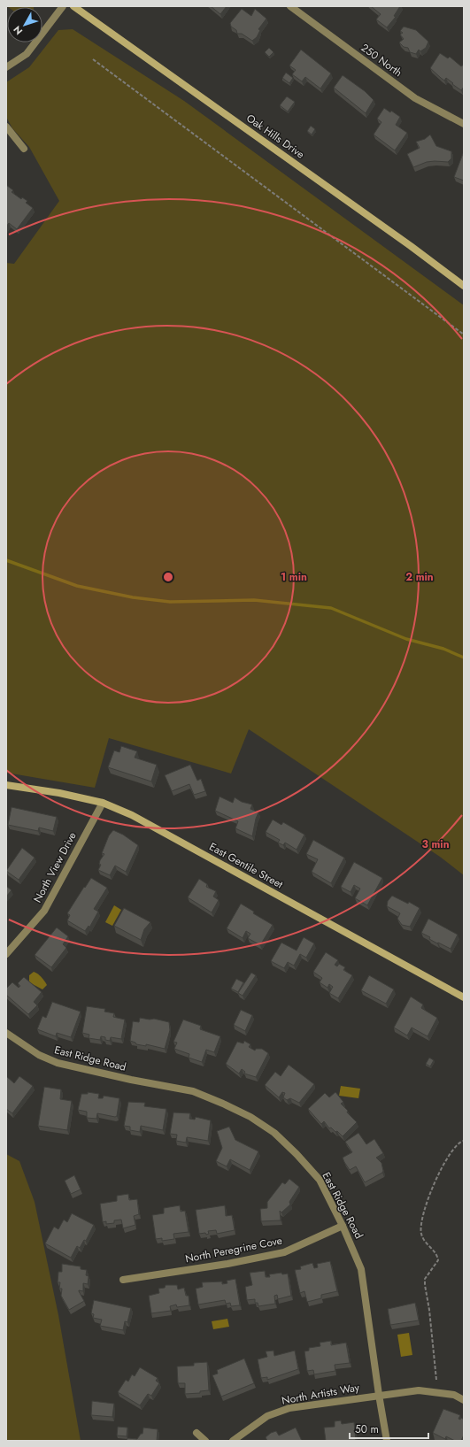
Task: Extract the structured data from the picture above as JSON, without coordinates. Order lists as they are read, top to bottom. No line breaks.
{"streets":{"street":["250 North","Oak Hills Drive","East Gentile Street","North View Drive","East Ridge Road","North Peregrine Cove","North Artists Way"]},"crossings":[["East Gentile Street","North View Drive"],["East Ridge Road","North Peregrine Cove"],["East Ridge Road","North Artists Way"]],"scale_bar":"50 m","north":"bottom left","rings":["1 min","2 min","3 min"]}
